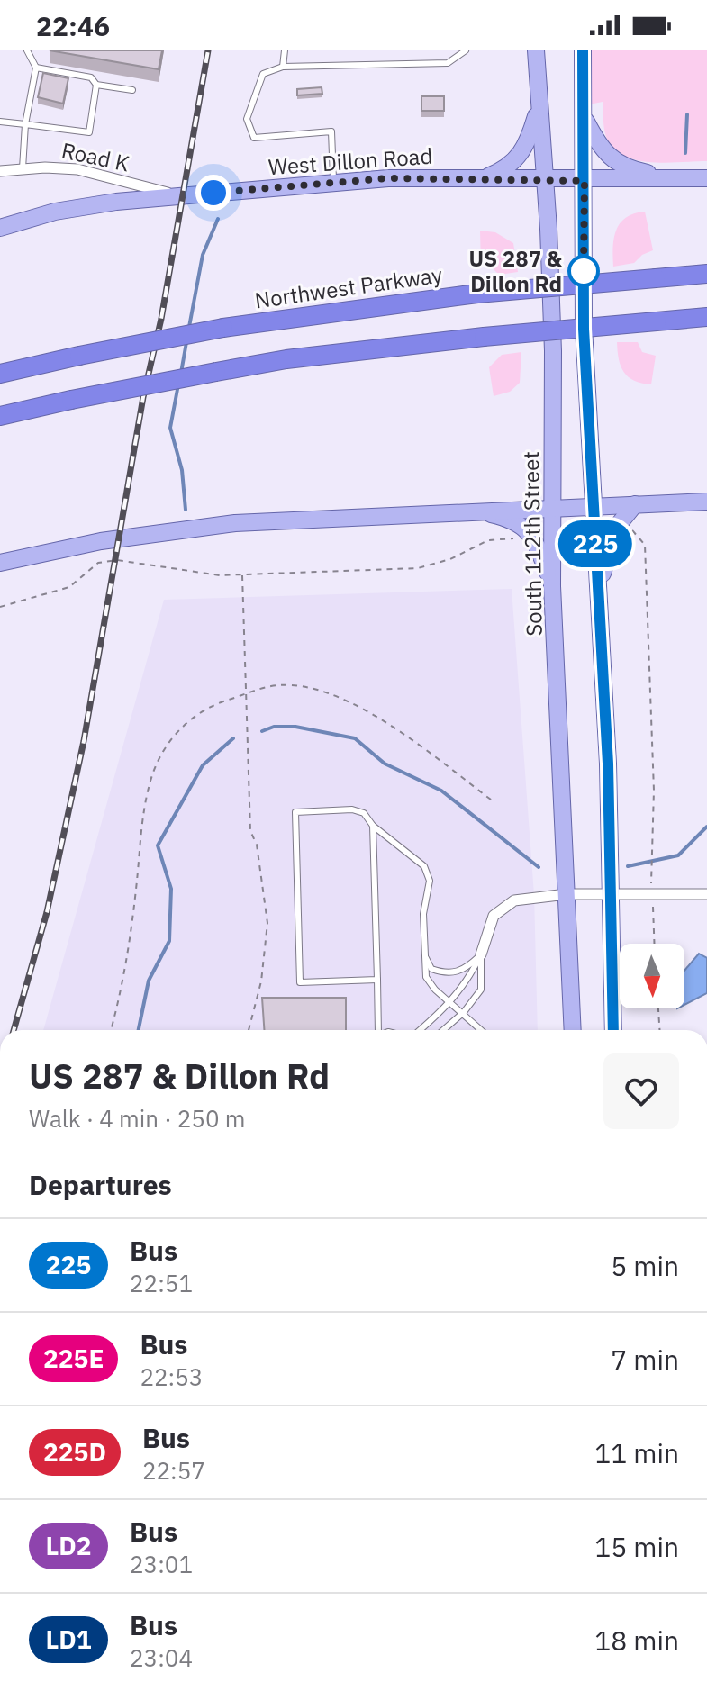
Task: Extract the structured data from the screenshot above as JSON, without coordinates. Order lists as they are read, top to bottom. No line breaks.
{"streets":{"highway":["Northwest Parkway"],"main road":["West Dillon Road","South 112th Street"],"street":["Road K"]},"crossings":[["Road K","West Dillon Road"],["West Dillon Road","South 112th Street"]],"places":["US 287 & Dillon Rd"],"lines":["bus line 225"],"north":"bottom","page":{"status":"22:46","on_map":"225","heading":[["US 287 & Dillon Rd","Walk · 4 min · 250 m"],"Departures"],"list":[{"mark":"225","name":"Bus","note":"22:51","value":"5 min"},{"mark":"225E","name":"Bus","note":"22:53","value":"7 min"},{"mark":"225D","name":"Bus","note":"22:57","value":"11 min"},{"mark":"LD2","name":"Bus","note":"23:01","value":"15 min"},{"mark":"LD1","name":"Bus","note":"23:04","value":"18 min"}]}}
